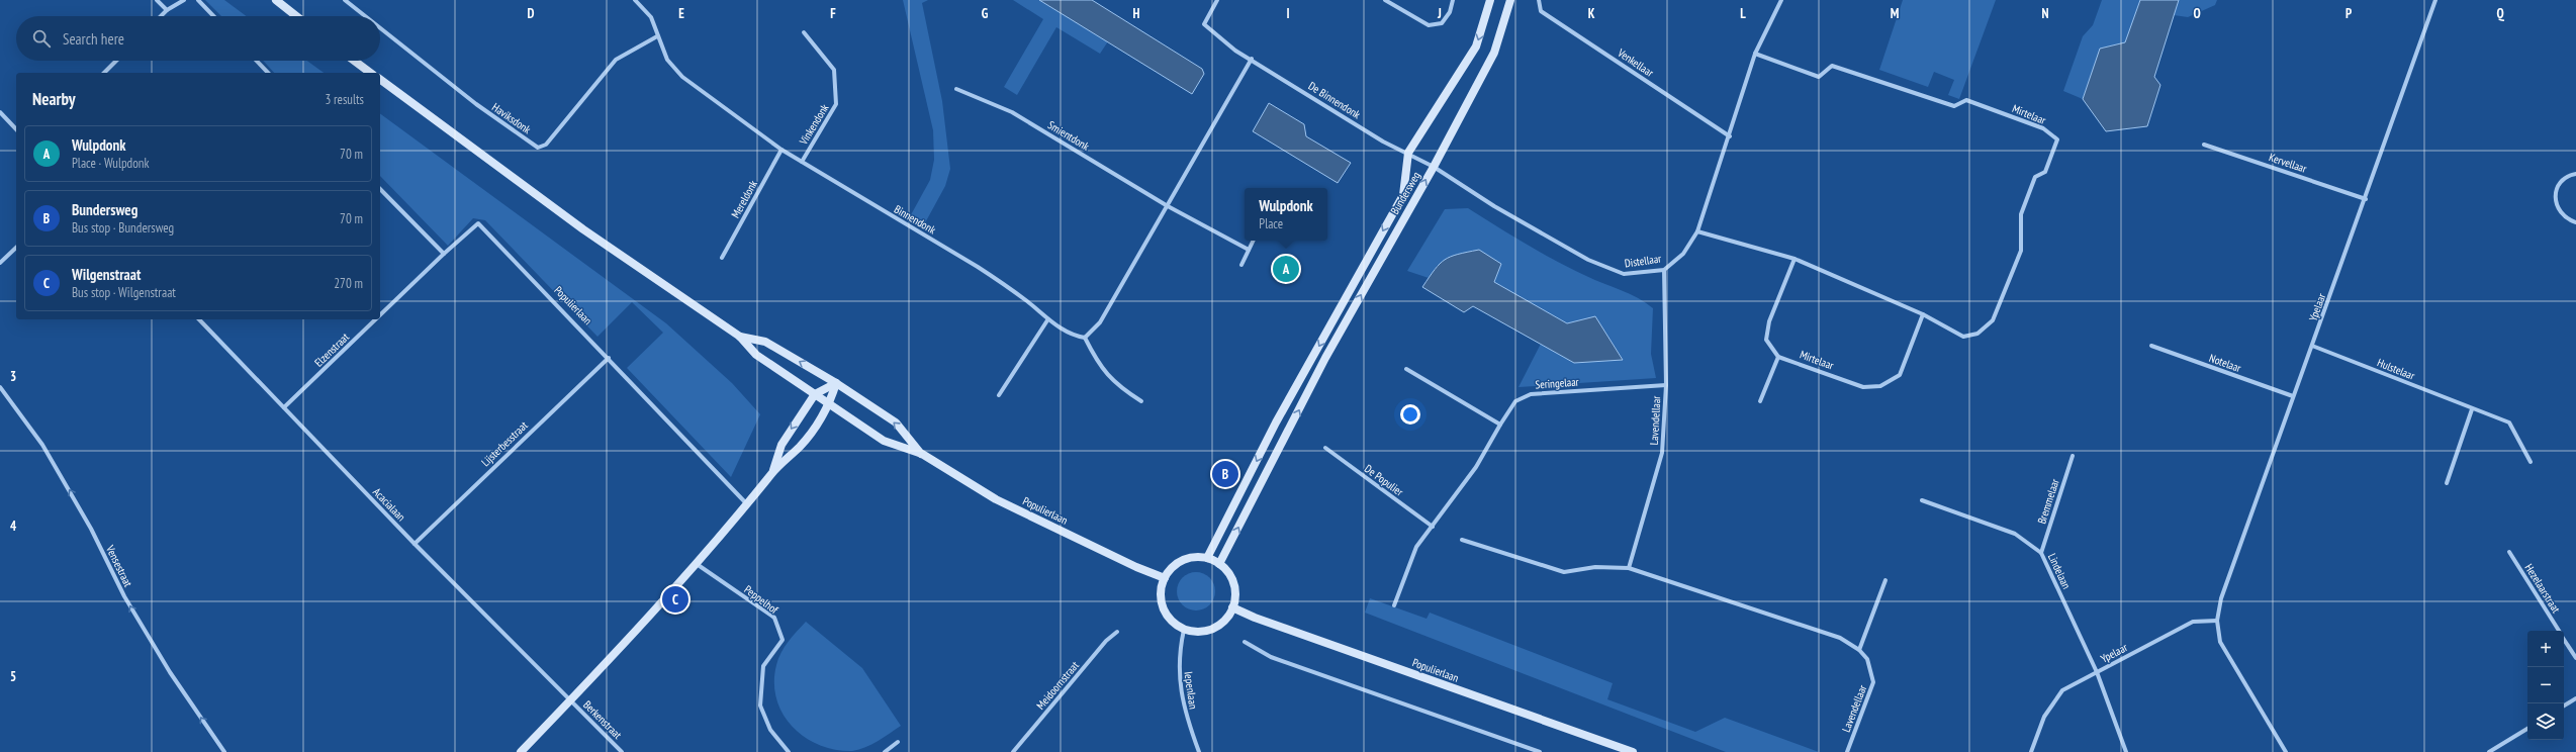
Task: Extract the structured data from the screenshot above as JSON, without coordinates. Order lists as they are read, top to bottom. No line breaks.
{"streets":{"street":["Venkellaar","De Binnendonk","Mirtelaar","Haviksdonk","Vinkendonk","Smientdonk","Kervellaar","Bundersweg","Mereldonk","Binnendonk","Distellaar","Populierlaan","Ypelaar","Elzenstraat","Notelaar","Hulstelaar","Seringelaar","Lavendellaar","Lijsterbesstraat","De Populier","Bremmelaar","Acacialaan","Vensestraat","Lindelaan","Hezelaarstraat","Peppelhof","Meidoornstraat","Iepenlaan","Berkenstraat"]},"crossings":[["Venkellaar","Distellaar"],["De Binnendonk","Bundersweg"],["De Binnendonk","Distellaar"],["Mirtelaar","Distellaar"],["Haviksdonk","Binnendonk"],["Vinkendonk","Binnendonk"],["Kervellaar","Ypelaar"],["Bundersweg","Distellaar"],["Bundersweg","Populierlaan"],["Bundersweg","Iepenlaan"],["Mereldonk","Binnendonk"],["Distellaar","Lavendellaar"],["Populierlaan","Elzenstraat"],["Populierlaan","Lijsterbesstraat"],["Populierlaan","Iepenlaan"],["Ypelaar","Notelaar"],["Ypelaar","Hulstelaar"],["Ypelaar","Lindelaan"],["Elzenstraat","Acacialaan"],["Seringelaar","Lavendellaar"],["Lijsterbesstraat","Acacialaan"],["Bremmelaar","Lindelaan"],["Acacialaan","Berkenstraat"]],"one_way":["Vensestraat"],"page":{"search":"Search here","heading":["Nearby","3 results"],"list":[{"mark":"A","name":"Wulpdonk","note":"Place · Wulpdonk","value":"70 m"},{"mark":"B","name":"Bundersweg","note":"Bus stop · Bundersweg","value":"70 m"},{"mark":"C","name":"Wilgenstraat","note":"Bus stop · Wilgenstraat","value":"270 m"}],"popup":["Wulpdonk","Place"],"pins":["A","B","C"],"map_buttons":["+","−"]},"grid":{"columns":["D","E","F","G","H","I","J","K","L","M","N","O","P","Q"],"rows":["3","4","5"]}}
